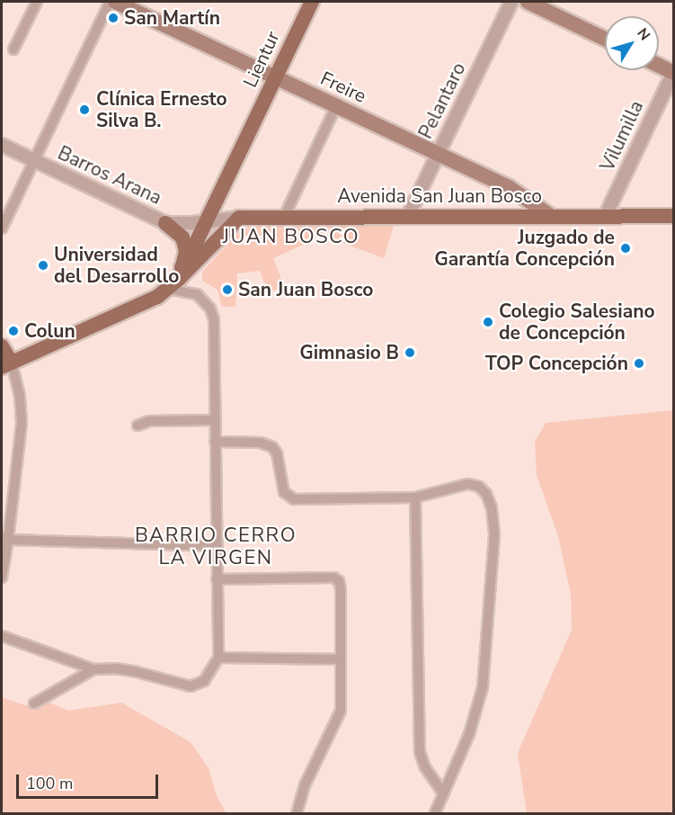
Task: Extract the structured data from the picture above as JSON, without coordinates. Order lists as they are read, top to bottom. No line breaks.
{"streets":{"main road":["Lientur","Freire","Avenida San Juan Bosco"],"street":["Pelantaro","Vilumilla","Barros Arana"]},"crossings":[["Lientur","Freire"],["Lientur","Barros Arana"],["Lientur","Avenida San Juan Bosco"],["Freire","Pelantaro"],["Freire","Avenida San Juan Bosco"],["Pelantaro","Avenida San Juan Bosco"],["Vilumilla","Avenida San Juan Bosco"],["Barros Arana","Avenida San Juan Bosco"]],"districts":["JUAN BOSCO","BARRIO CERRO LA VIRGEN"],"places":["San Martín","Clínica Ernesto Silva B.","Juzgado de Garantía Concepción","Universidad del Desarrollo","San Juan Bosco","Colegio Salesiano de Concepción","Colun","Gimnasio B","TOP Concepción"],"scale_bar":"100 m","north":"top right"}
